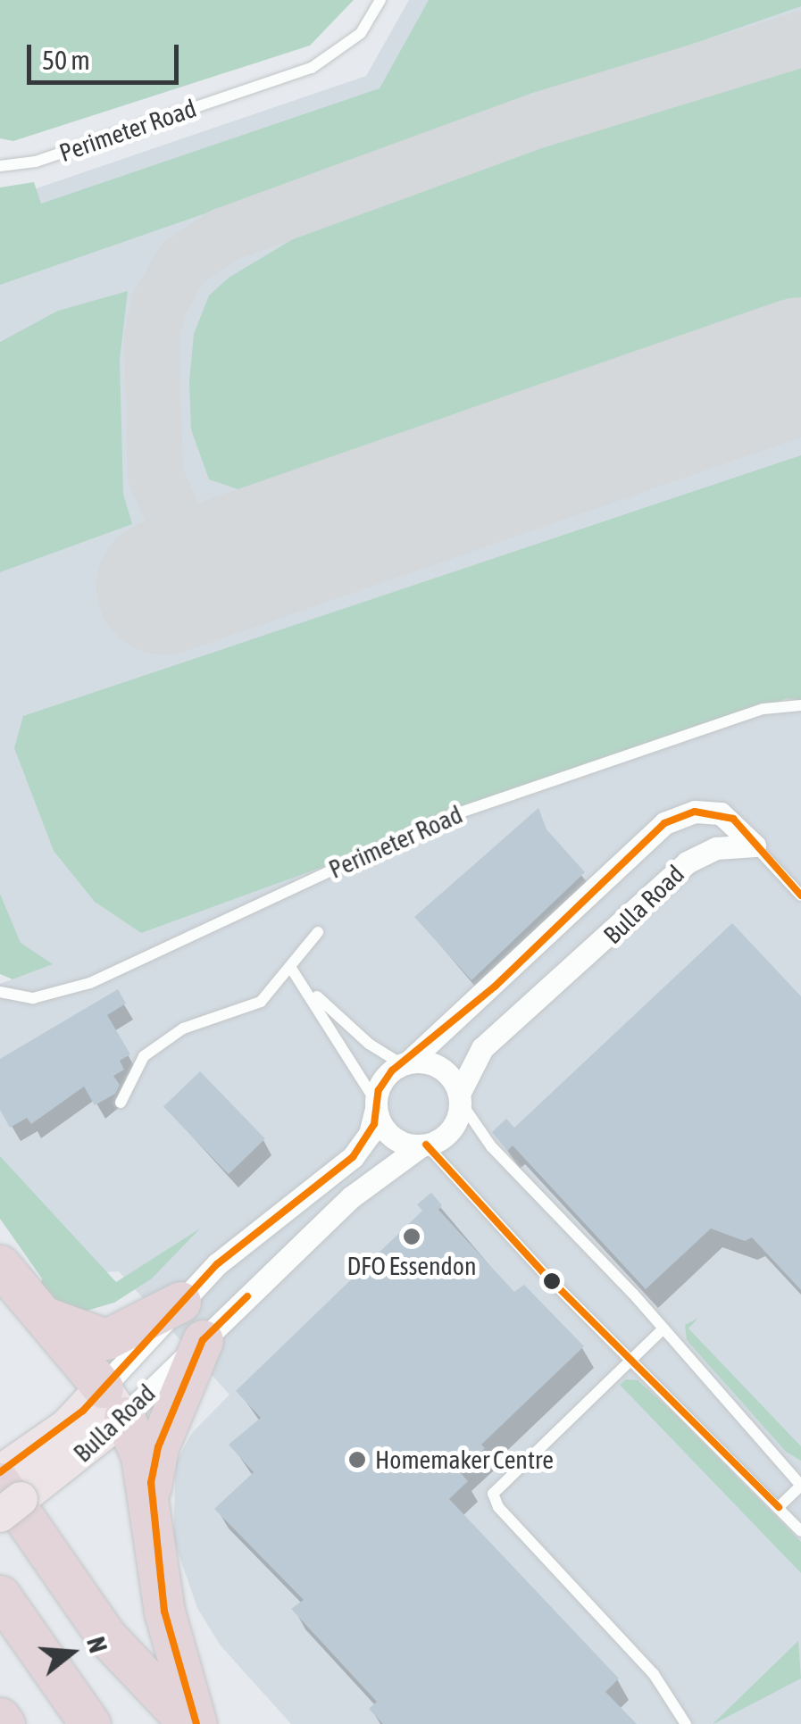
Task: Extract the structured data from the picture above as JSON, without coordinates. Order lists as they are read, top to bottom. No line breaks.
{"streets":{"main road":["Bulla Road"],"lane":["Perimeter Road"]},"places":["DFO Essendon","Homemaker Centre"],"scale_bar":"50 m","north":"right"}
